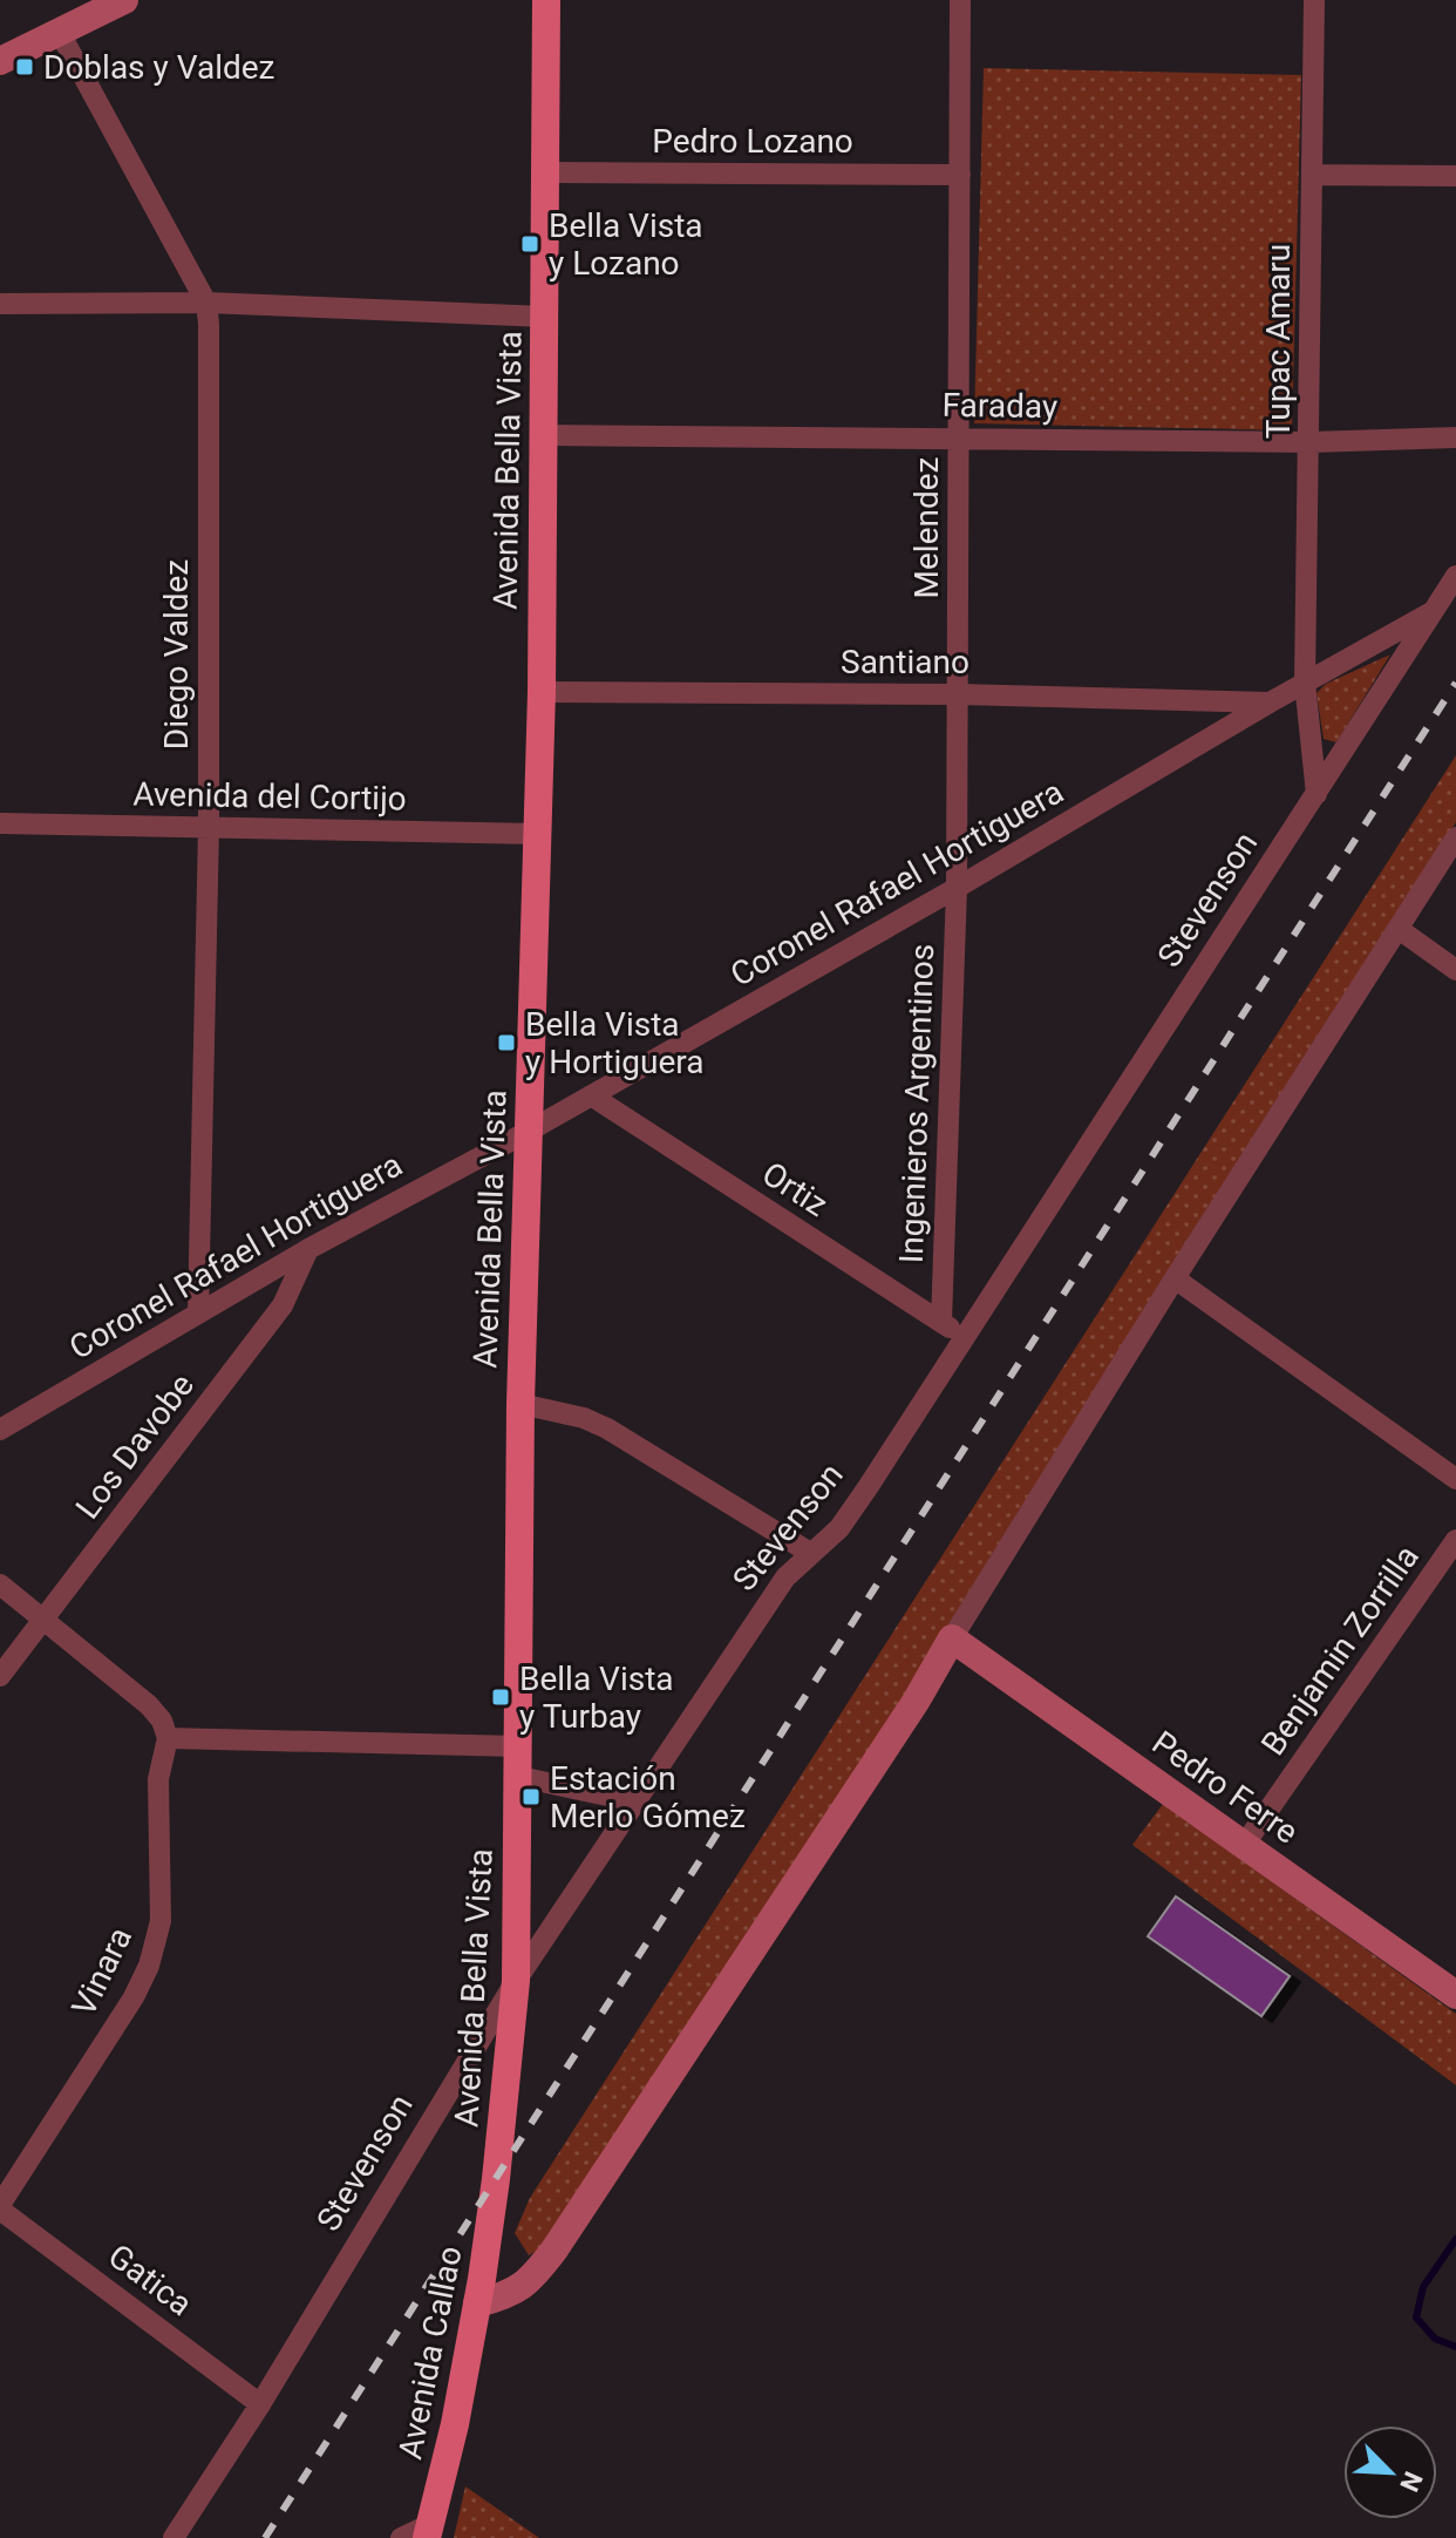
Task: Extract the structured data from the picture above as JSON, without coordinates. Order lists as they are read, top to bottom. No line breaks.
{"streets":{"main road":["Avenida Bella Vista","Avenida Callao"],"street":["Pedro Lozano","Tupac Amaru","Faraday","Melendez","Diego Valdez","Santiano","Avenida del Cortijo","Coronel Rafael Hortiguera","Stevenson","Ingenieros Argentinos","Ortiz","Los Davobe","Benjamin Zorrilla","Pedro Ferre","Vinara","Gatica"]},"crossings":[["Pedro Lozano","Avenida Bella Vista"],["Pedro Lozano","Melendez"],["Tupac Amaru","Faraday"],["Tupac Amaru","Coronel Rafael Hortiguera"],["Tupac Amaru","Stevenson"],["Faraday","Avenida Bella Vista"],["Faraday","Melendez"],["Avenida Bella Vista","Santiano"],["Avenida Bella Vista","Avenida del Cortijo"],["Avenida Bella Vista","Coronel Rafael Hortiguera"],["Avenida Bella Vista","Stevenson"],["Avenida Bella Vista","Avenida Callao"],["Melendez","Santiano"],["Melendez","Coronel Rafael Hortiguera"],["Melendez","Ingenieros Argentinos"],["Diego Valdez","Avenida del Cortijo"],["Diego Valdez","Coronel Rafael Hortiguera"],["Santiano","Coronel Rafael Hortiguera"],["Coronel Rafael Hortiguera","Stevenson"],["Coronel Rafael Hortiguera","Ingenieros Argentinos"],["Coronel Rafael Hortiguera","Ortiz"],["Coronel Rafael Hortiguera","Los Davobe"],["Stevenson","Ortiz"],["Stevenson","Gatica"],["Ingenieros Argentinos","Ortiz"],["Benjamin Zorrilla","Pedro Ferre"],["Vinara","Gatica"]],"places":{"transit":["Doblas y Valdez","Bella Vista y Lozano","Bella Vista y Hortiguera","Bella Vista y Turbay","Estación Merlo Gómez"]},"north":"bottom right"}
